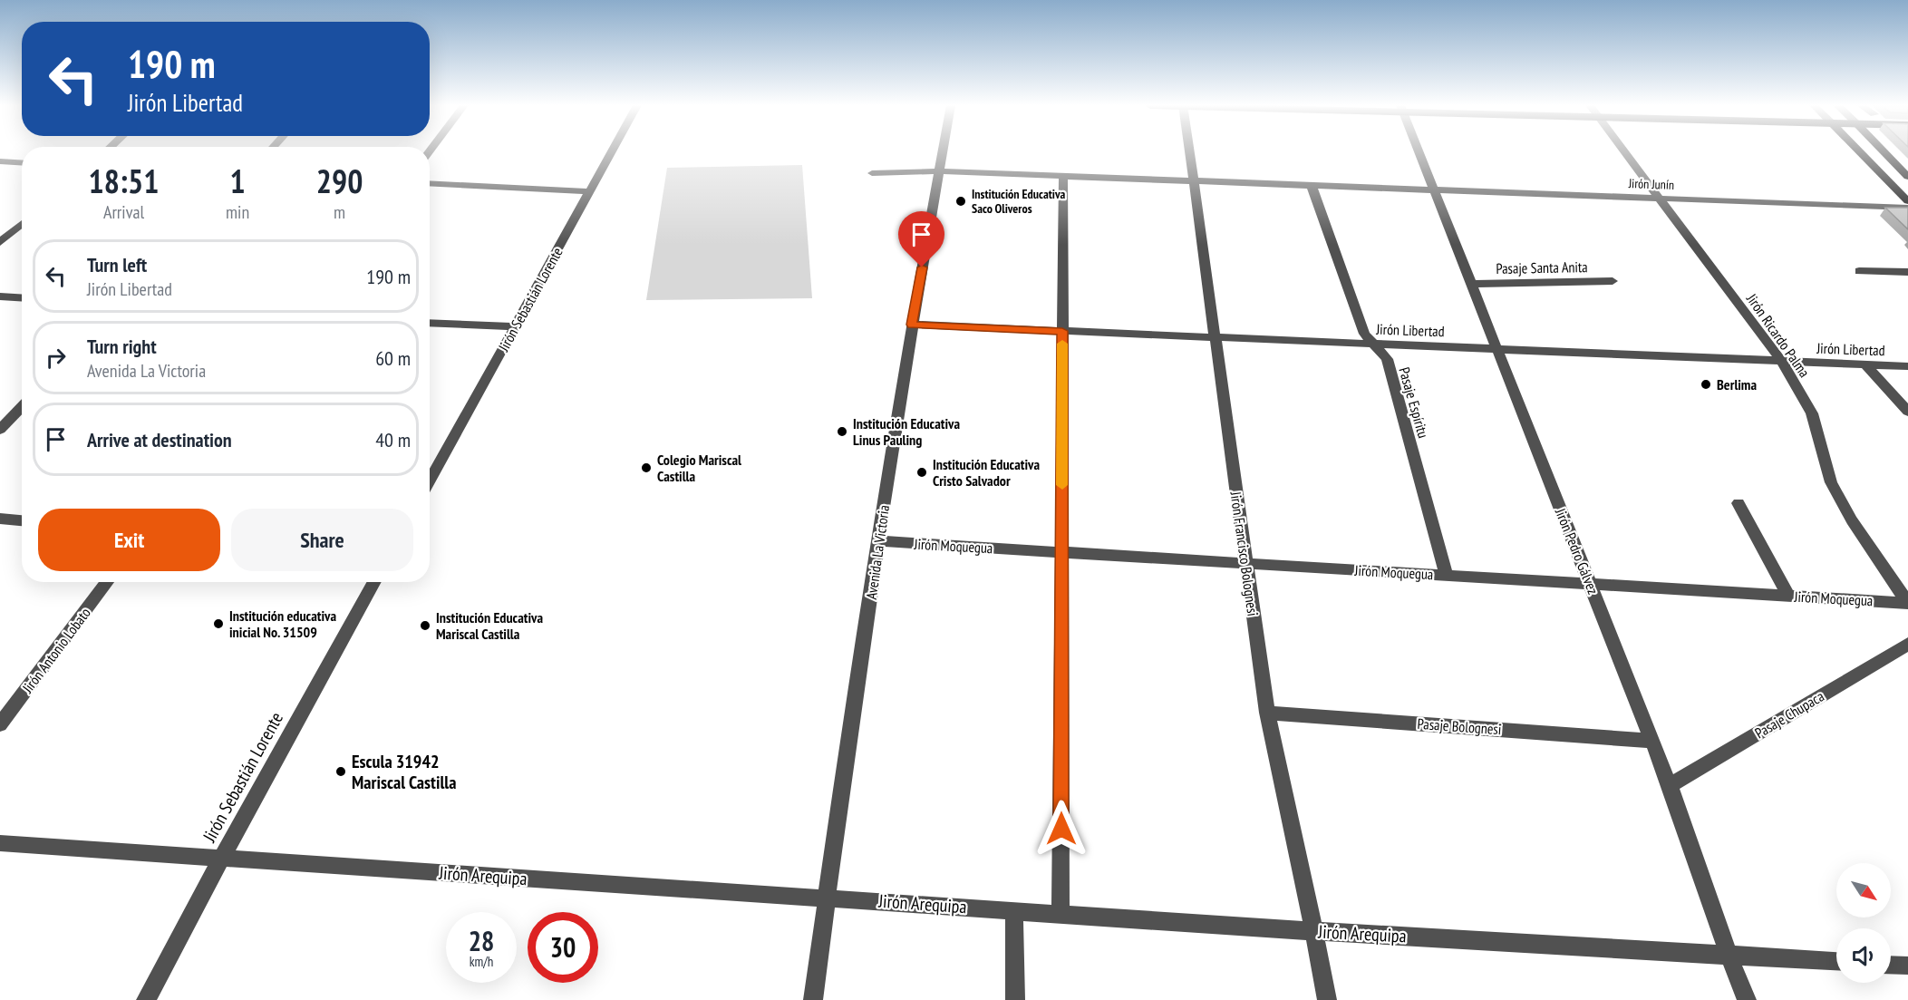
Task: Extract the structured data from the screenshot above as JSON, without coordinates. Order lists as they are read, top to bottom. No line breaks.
{"streets":{"street":["Jirón Junín","Pasaje Santa Anita","Jirón Sebastián Lorente","Jirón Libertad","Jirón Ricardo Palma","Pasaje Espíritu","Jirón Moquegua","Jirón Pedro Gálvez","Avenida La Victoria","Jirón Francisco Bolognesi","Jirón Antonio Lobato","Pasaje Chupaca","Pasaje Bolognesi","Jirón Arequipa"]},"crossings":[["Jirón Junín","Jirón Ricardo Palma"],["Jirón Junín","Pasaje Espíritu"],["Jirón Junín","Jirón Pedro Gálvez"],["Jirón Junín","Avenida La Victoria"],["Jirón Junín","Jirón Francisco Bolognesi"],["Pasaje Santa Anita","Jirón Pedro Gálvez"],["Jirón Sebastián Lorente","Jirón Arequipa"],["Jirón Libertad","Jirón Ricardo Palma"],["Jirón Libertad","Pasaje Espíritu"],["Jirón Libertad","Jirón Pedro Gálvez"],["Jirón Libertad","Avenida La Victoria"],["Jirón Libertad","Jirón Francisco Bolognesi"],["Jirón Ricardo Palma","Jirón Moquegua"],["Pasaje Espíritu","Jirón Moquegua"],["Jirón Moquegua","Jirón Pedro Gálvez"],["Jirón Moquegua","Avenida La Victoria"],["Jirón Moquegua","Jirón Francisco Bolognesi"],["Jirón Pedro Gálvez","Pasaje Chupaca"],["Jirón Pedro Gálvez","Pasaje Bolognesi"],["Jirón Pedro Gálvez","Jirón Arequipa"],["Avenida La Victoria","Jirón Arequipa"],["Jirón Francisco Bolognesi","Pasaje Bolognesi"],["Jirón Francisco Bolognesi","Jirón Arequipa"]],"places":["Institución Educativa Saco Oliveros","Berlima","Institución Educativa Linus Pauling","Colegio Mariscal Castilla","Institución Educativa Cristo Salvador","Institución educativa inicial No. 31509","Institución Educativa Mariscal Castilla","Escula 31942 Mariscal Castilla"],"north":"bottom right","page":{"turn":["190 m","Jirón Libertad"],"eta":["18:51","Arrival","1","min","290","m"],"list":[{"name":"Turn left","note":"Jirón Libertad","value":"190 m"},{"name":"Turn right","note":"Avenida La Victoria","value":"60 m"},{"name":"Arrive at destination","value":"40 m"}],"buttons":["Exit","Share"],"speed":"28 km/h","limit":"30"}}
